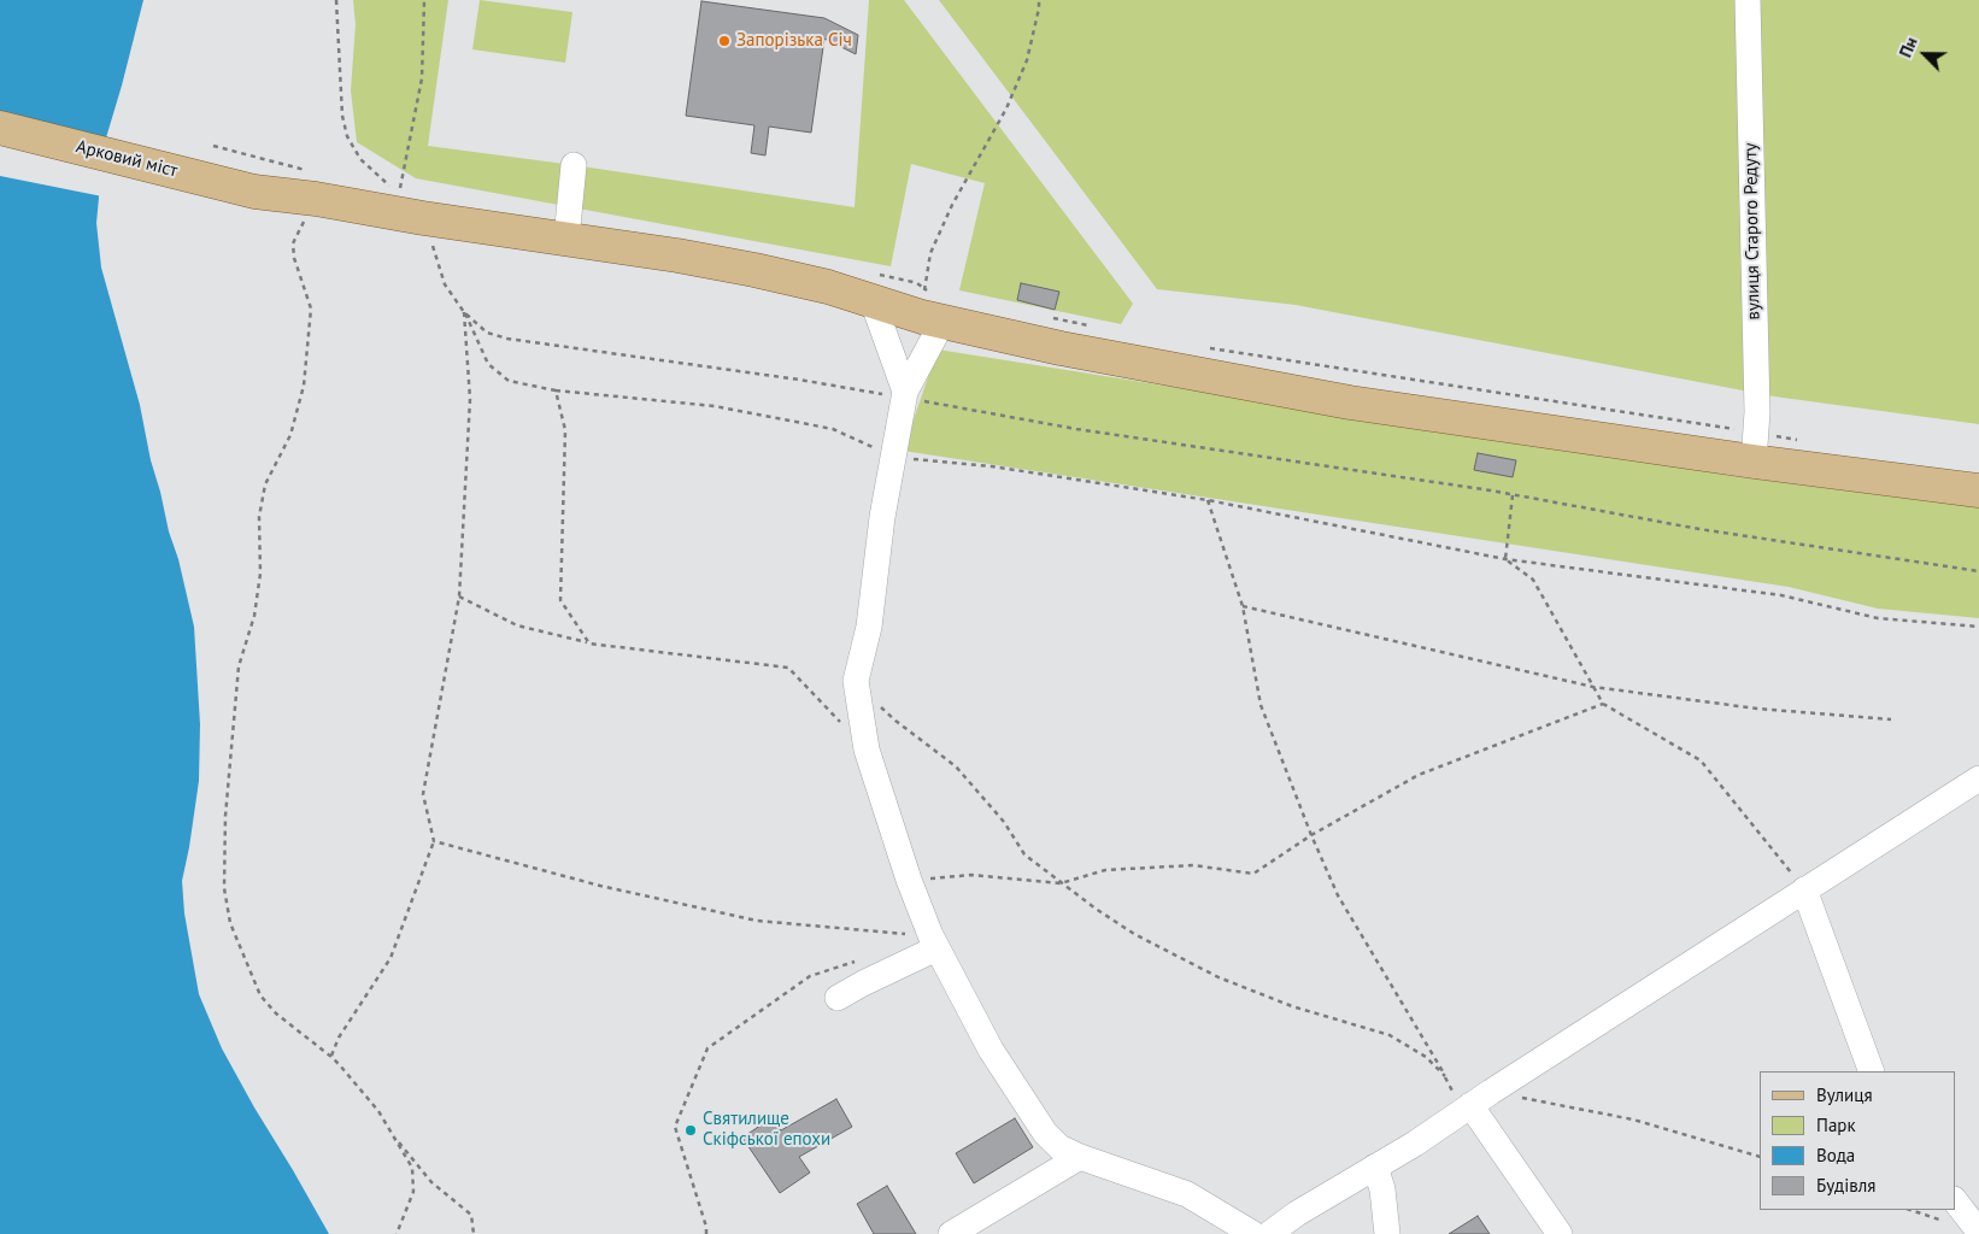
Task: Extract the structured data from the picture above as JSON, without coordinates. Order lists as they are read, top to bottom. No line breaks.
{"streets":{"main road":["Арковий міст"],"street":["вулиця Старого Редуту"]},"crossings":[["Арковий міст","вулиця Старого Редуту"]],"places":["Запорізька Січ","Святилище Скіфської епохи"],"legend":["Вулиця","Парк","Вода","Будівля"],"north":"top left"}
